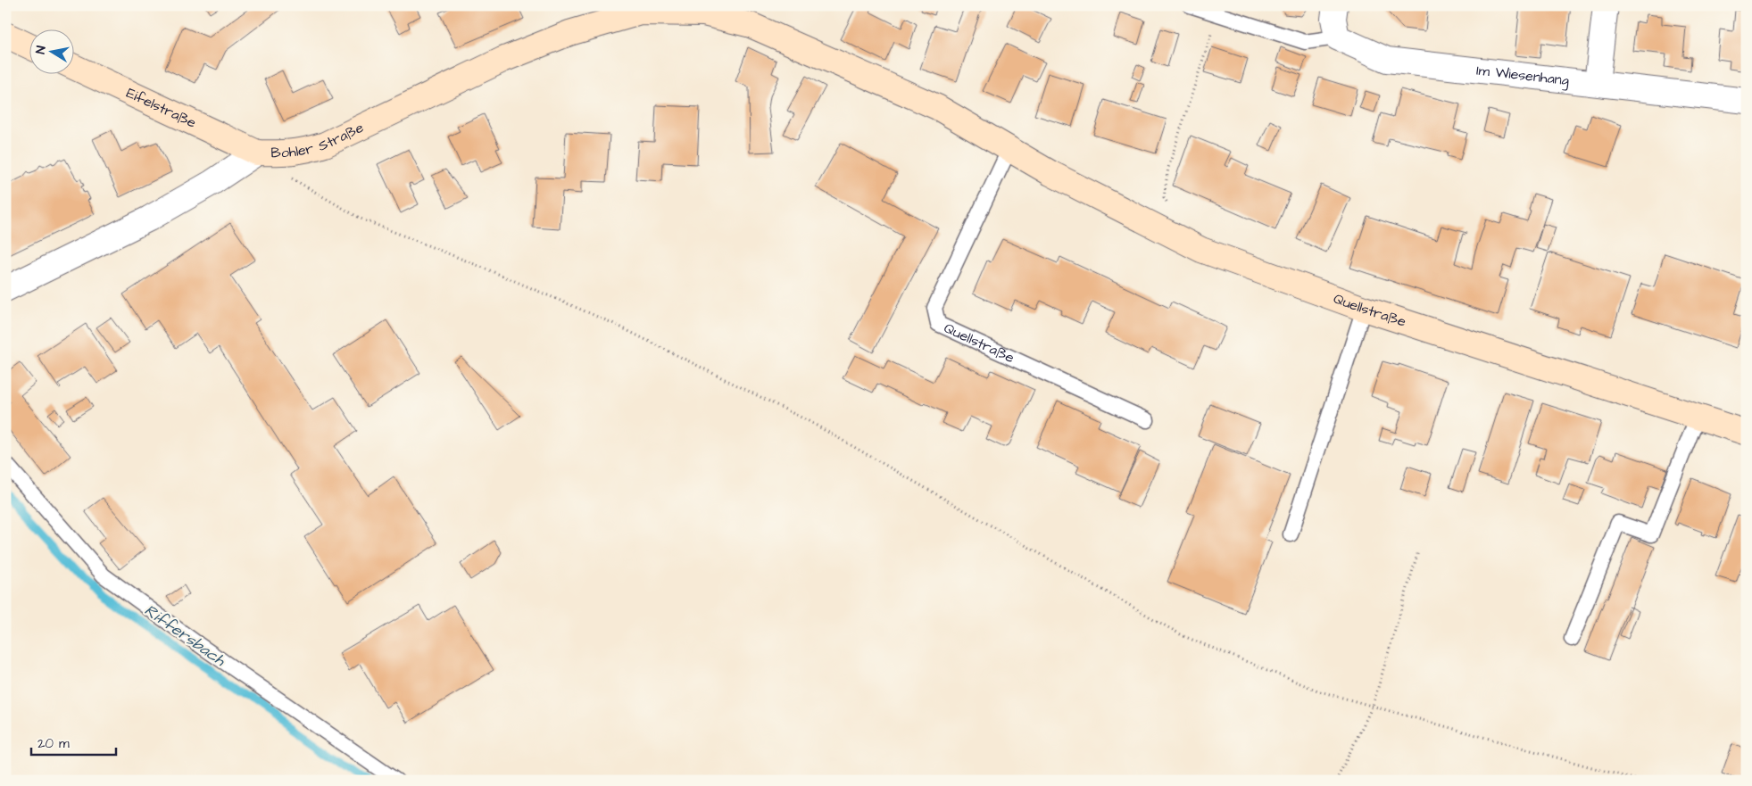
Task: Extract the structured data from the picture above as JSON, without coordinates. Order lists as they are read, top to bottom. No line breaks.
{"streets":{"main road":["Eifelstraße","Bohler Straße","Quellstraße"],"street":["Im Wiesenhang"]},"crossings":[["Eifelstraße","Bohler Straße"],["Bohler Straße","Quellstraße"]],"water":["Riffersbach"],"scale_bar":"20 m","north":"left"}
